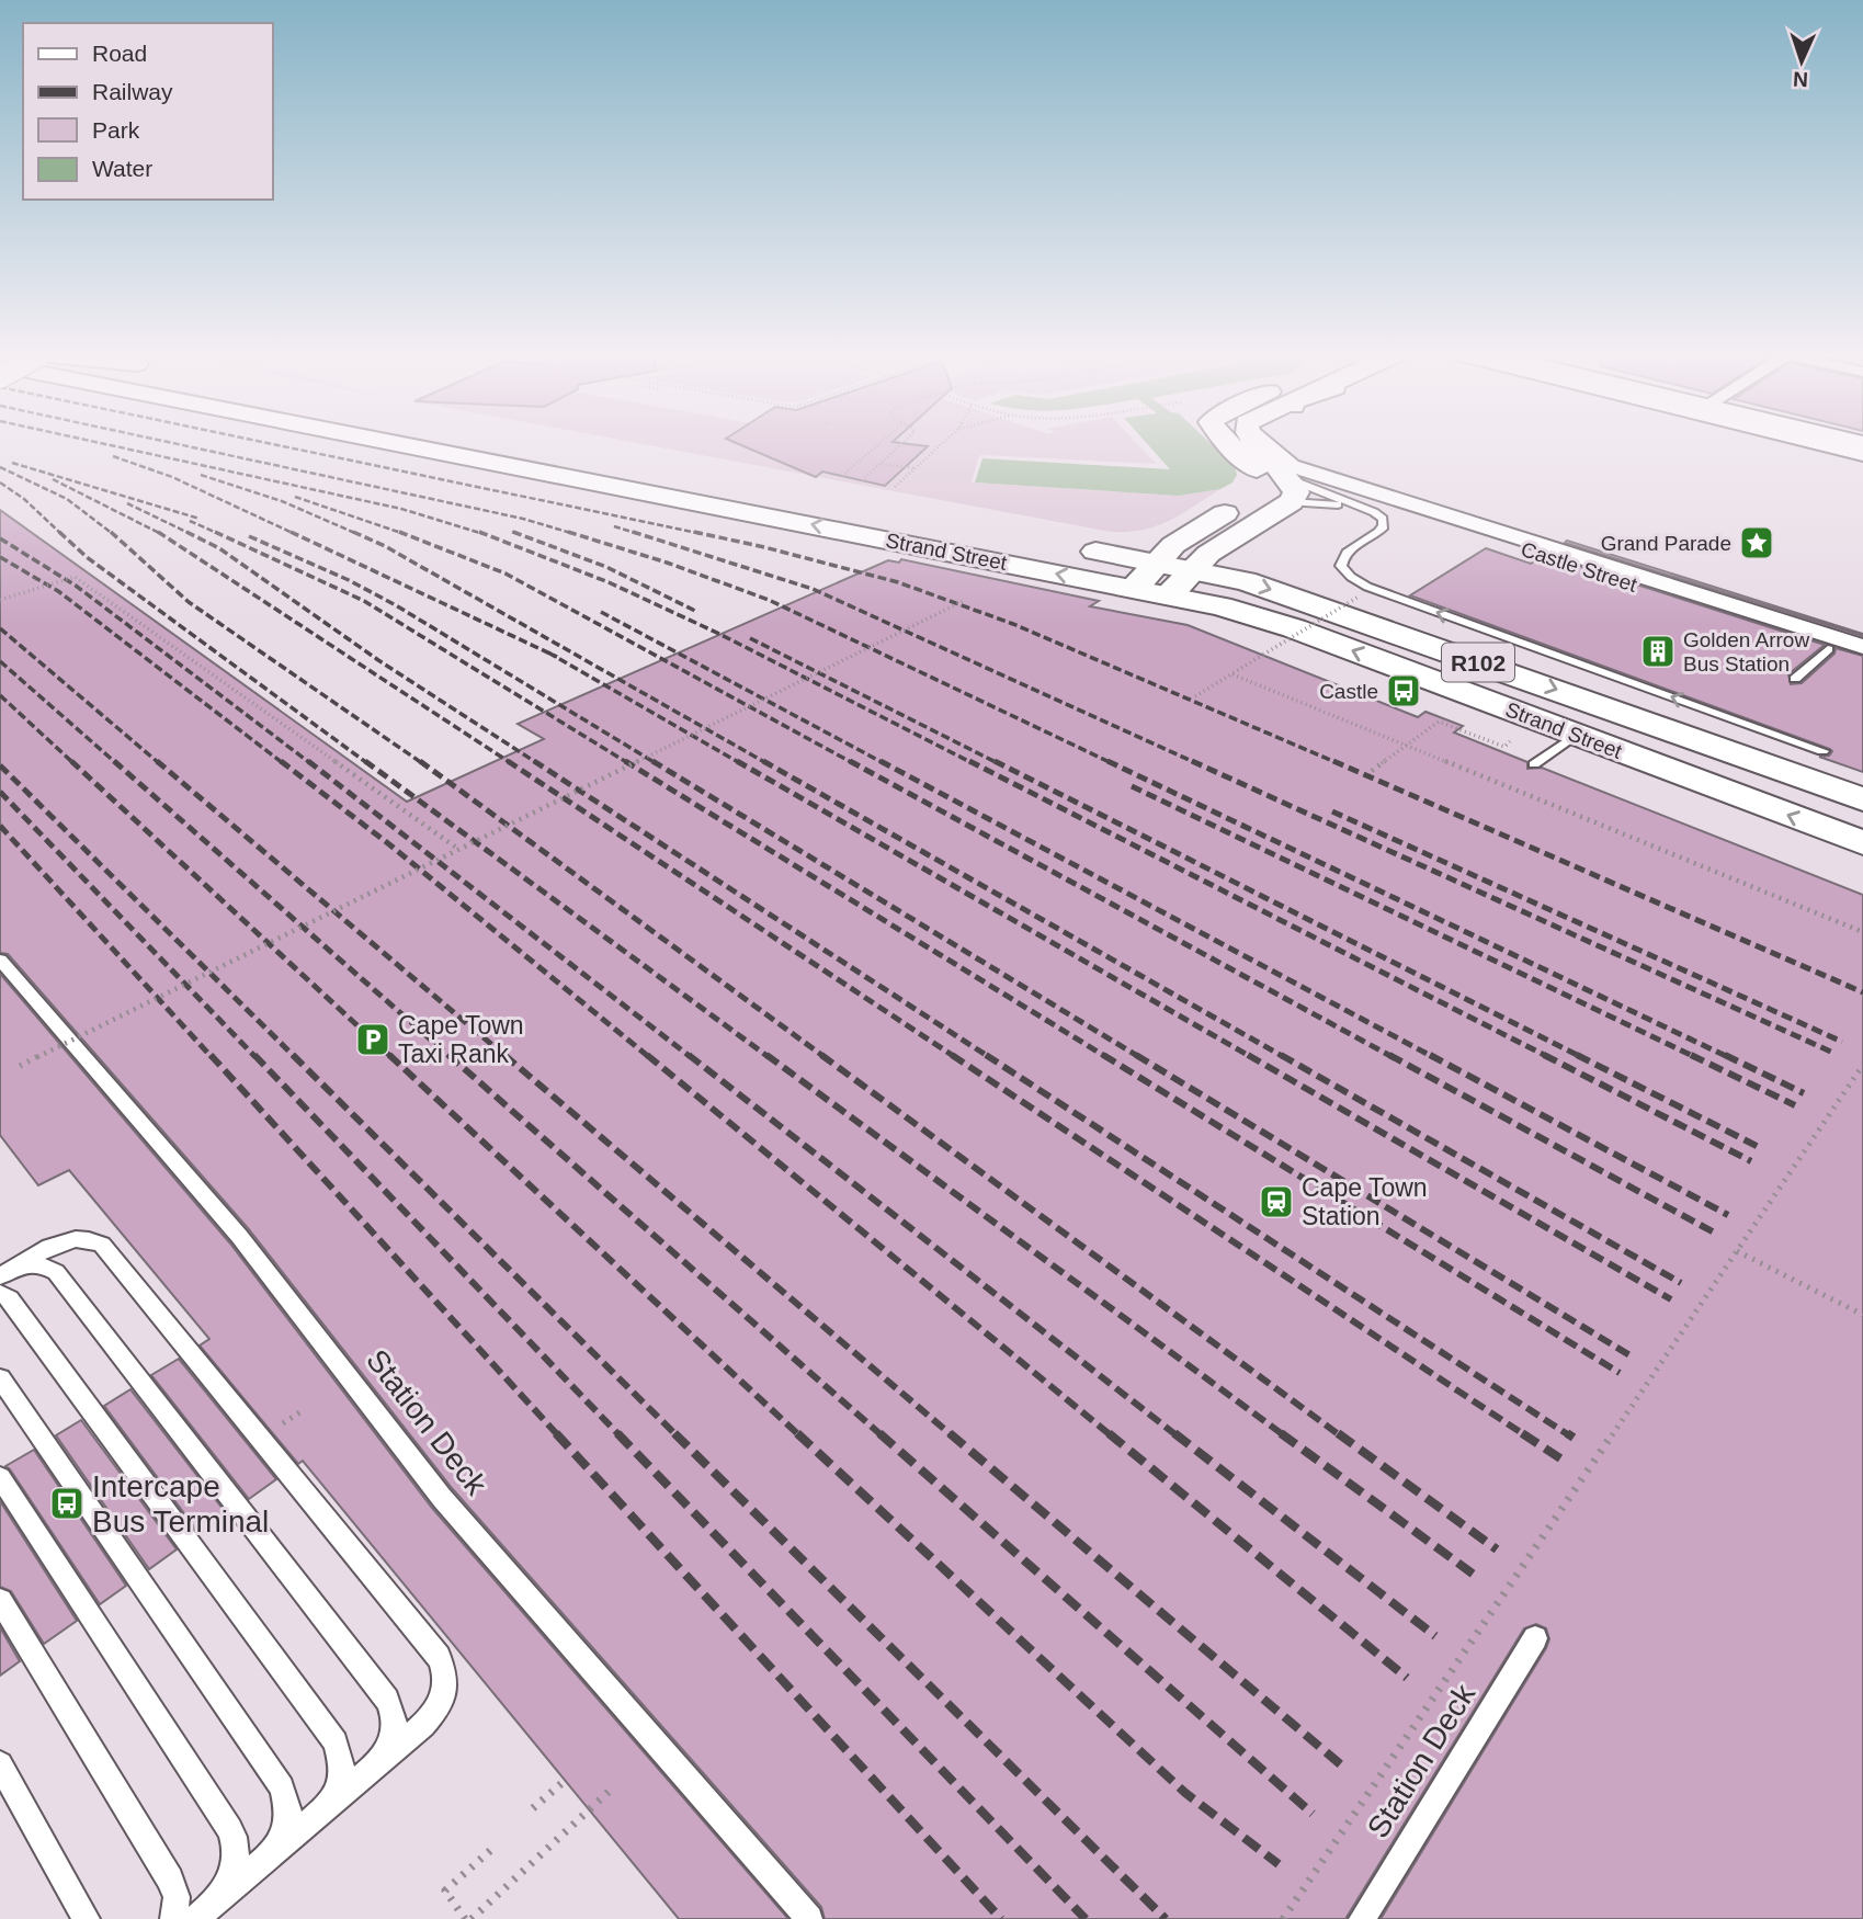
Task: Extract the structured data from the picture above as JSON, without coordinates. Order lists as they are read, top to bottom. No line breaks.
{"streets":{"main road":["Strand Street","R102"],"street":["Castle Street"],"lane":["Station Deck"]},"places":{"place":["Grand Parade"],"building":["Golden Arrow Bus Station"],"bus stop":["Castle","Intercape Bus Terminal"],"parking":["Cape Town Taxi Rank"],"station":["Cape Town Station"]},"legend":["Road","Railway","Park","Water"],"north":"bottom"}
